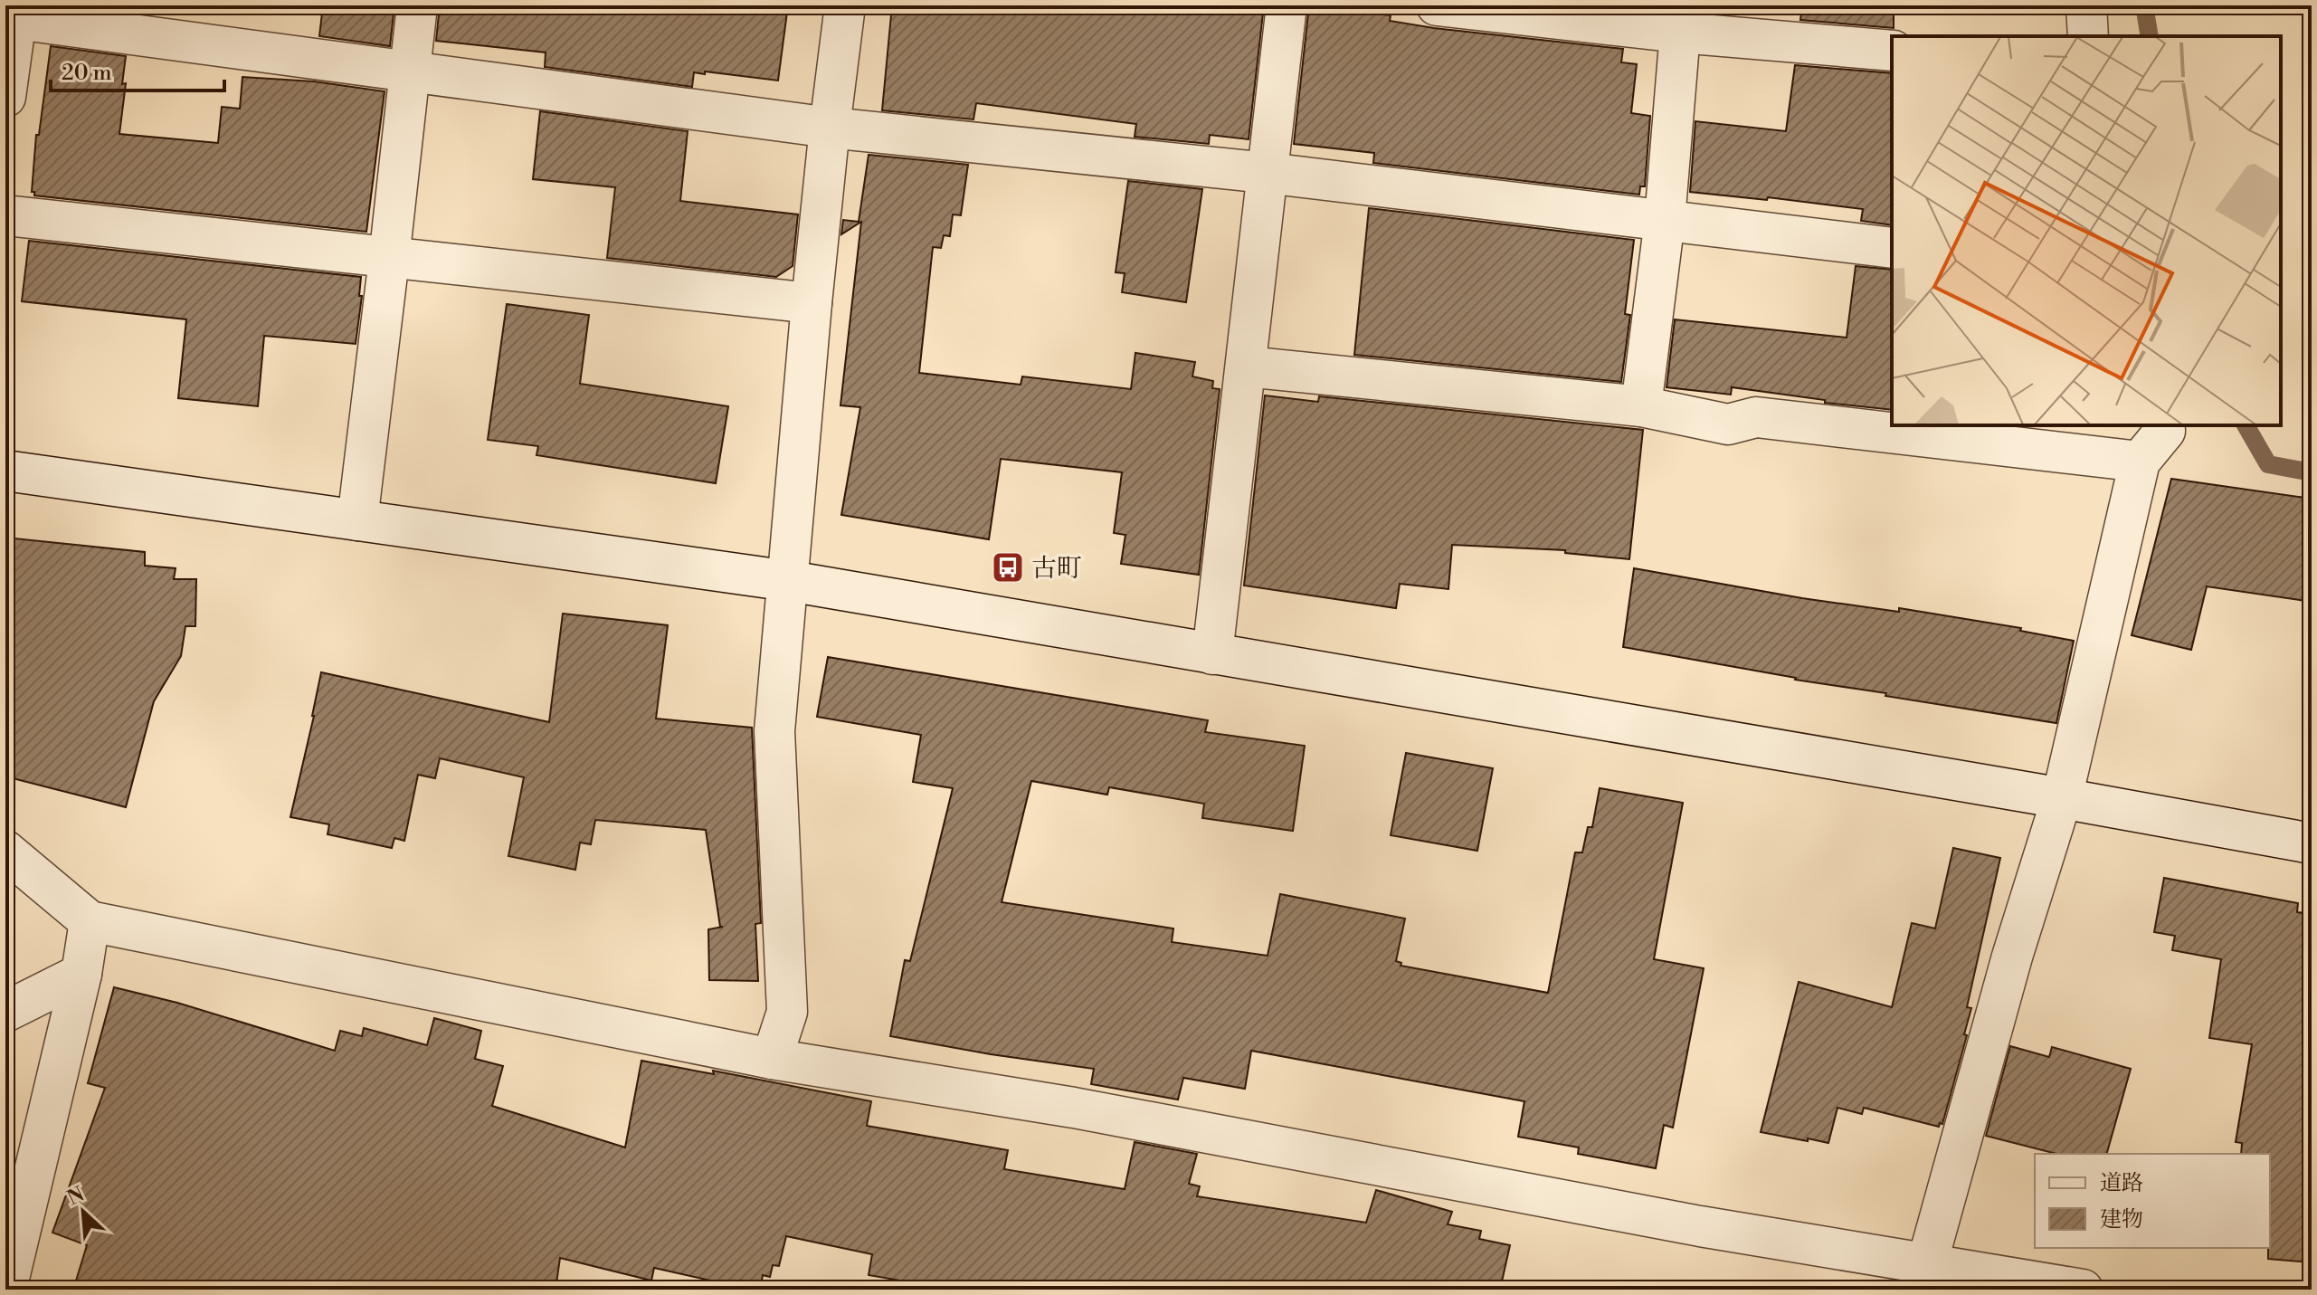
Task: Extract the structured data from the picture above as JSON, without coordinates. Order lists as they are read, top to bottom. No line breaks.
{"places":{"bus stop":["古町"]},"legend":["道路","建物"],"scale_bar":"20 m","north":"top left"}
